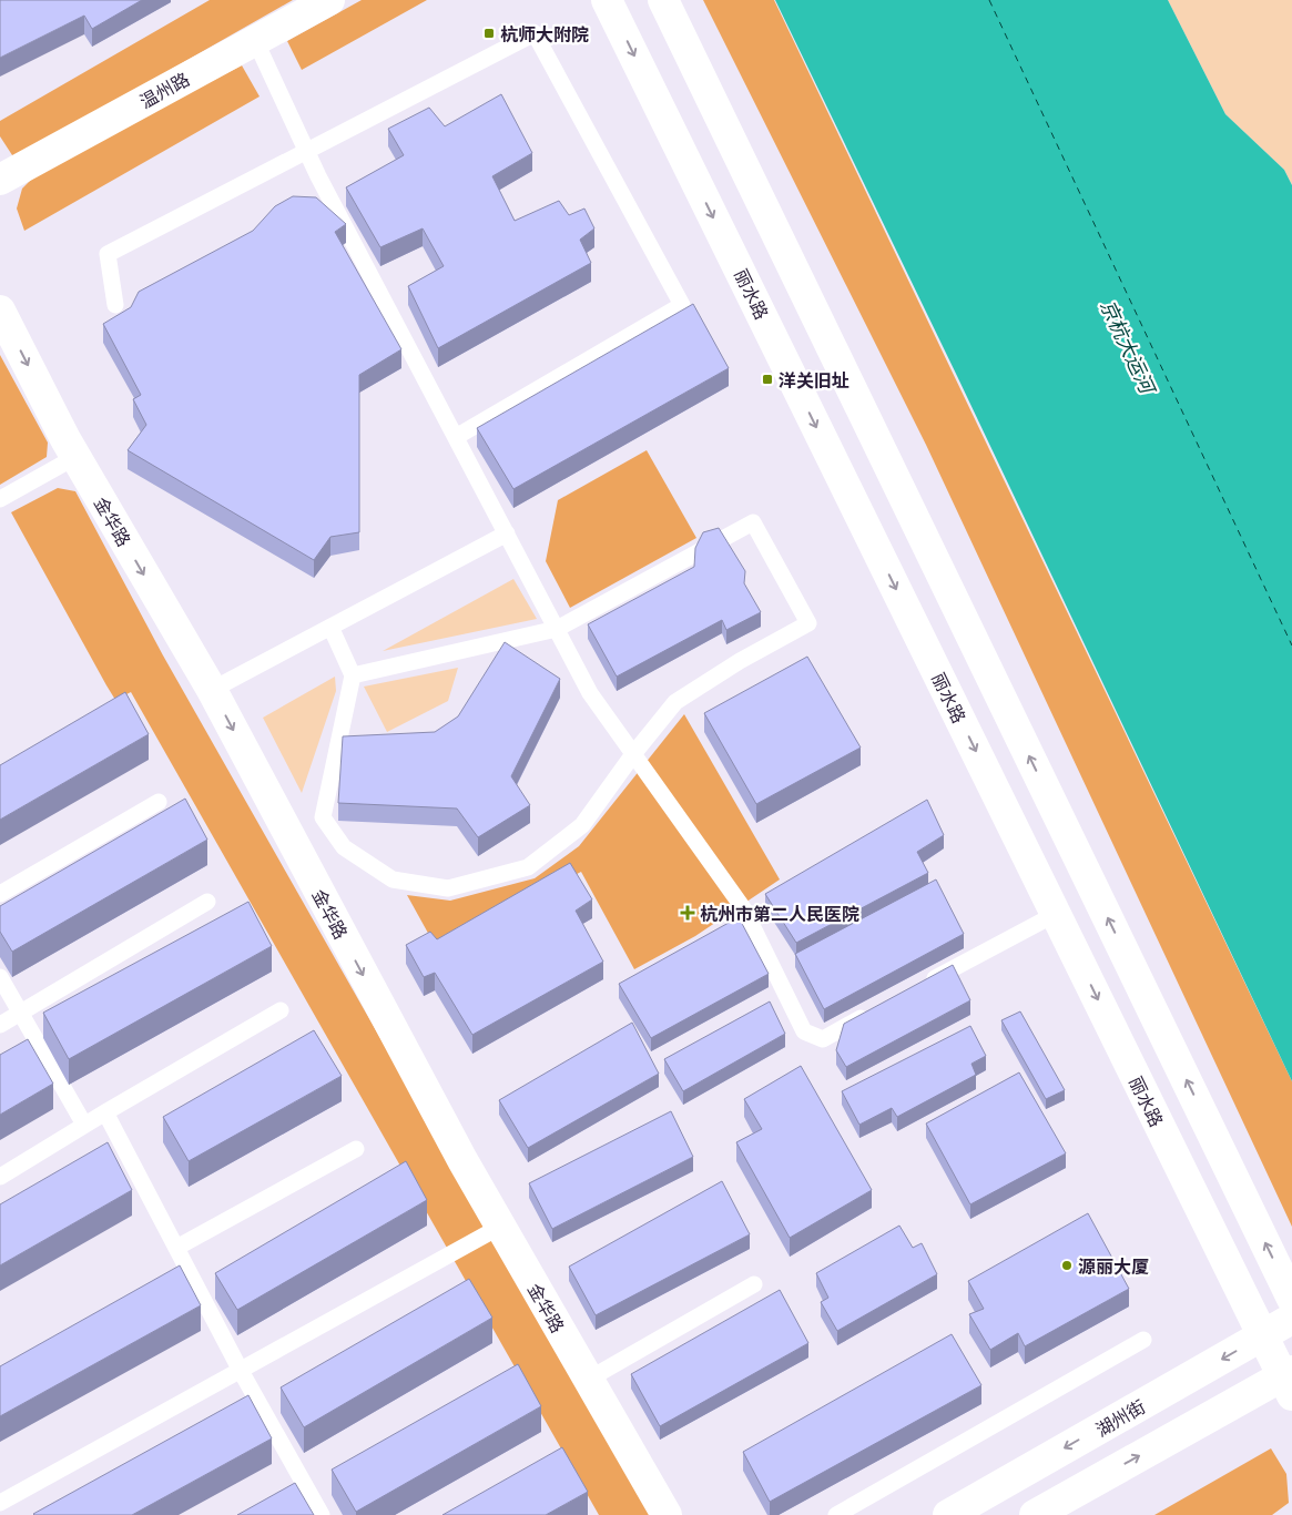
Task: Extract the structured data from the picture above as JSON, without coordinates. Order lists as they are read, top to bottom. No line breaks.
{"streets":{"main road":["温州路","丽水路","金华路","湖州街"]},"one_way":["金华路"],"water":["京杭大运河"],"places":{"transit":["杭师大附院","洋关旧址"],"health":["杭州市第二人民医院"],"other":["源丽大厦"]}}
